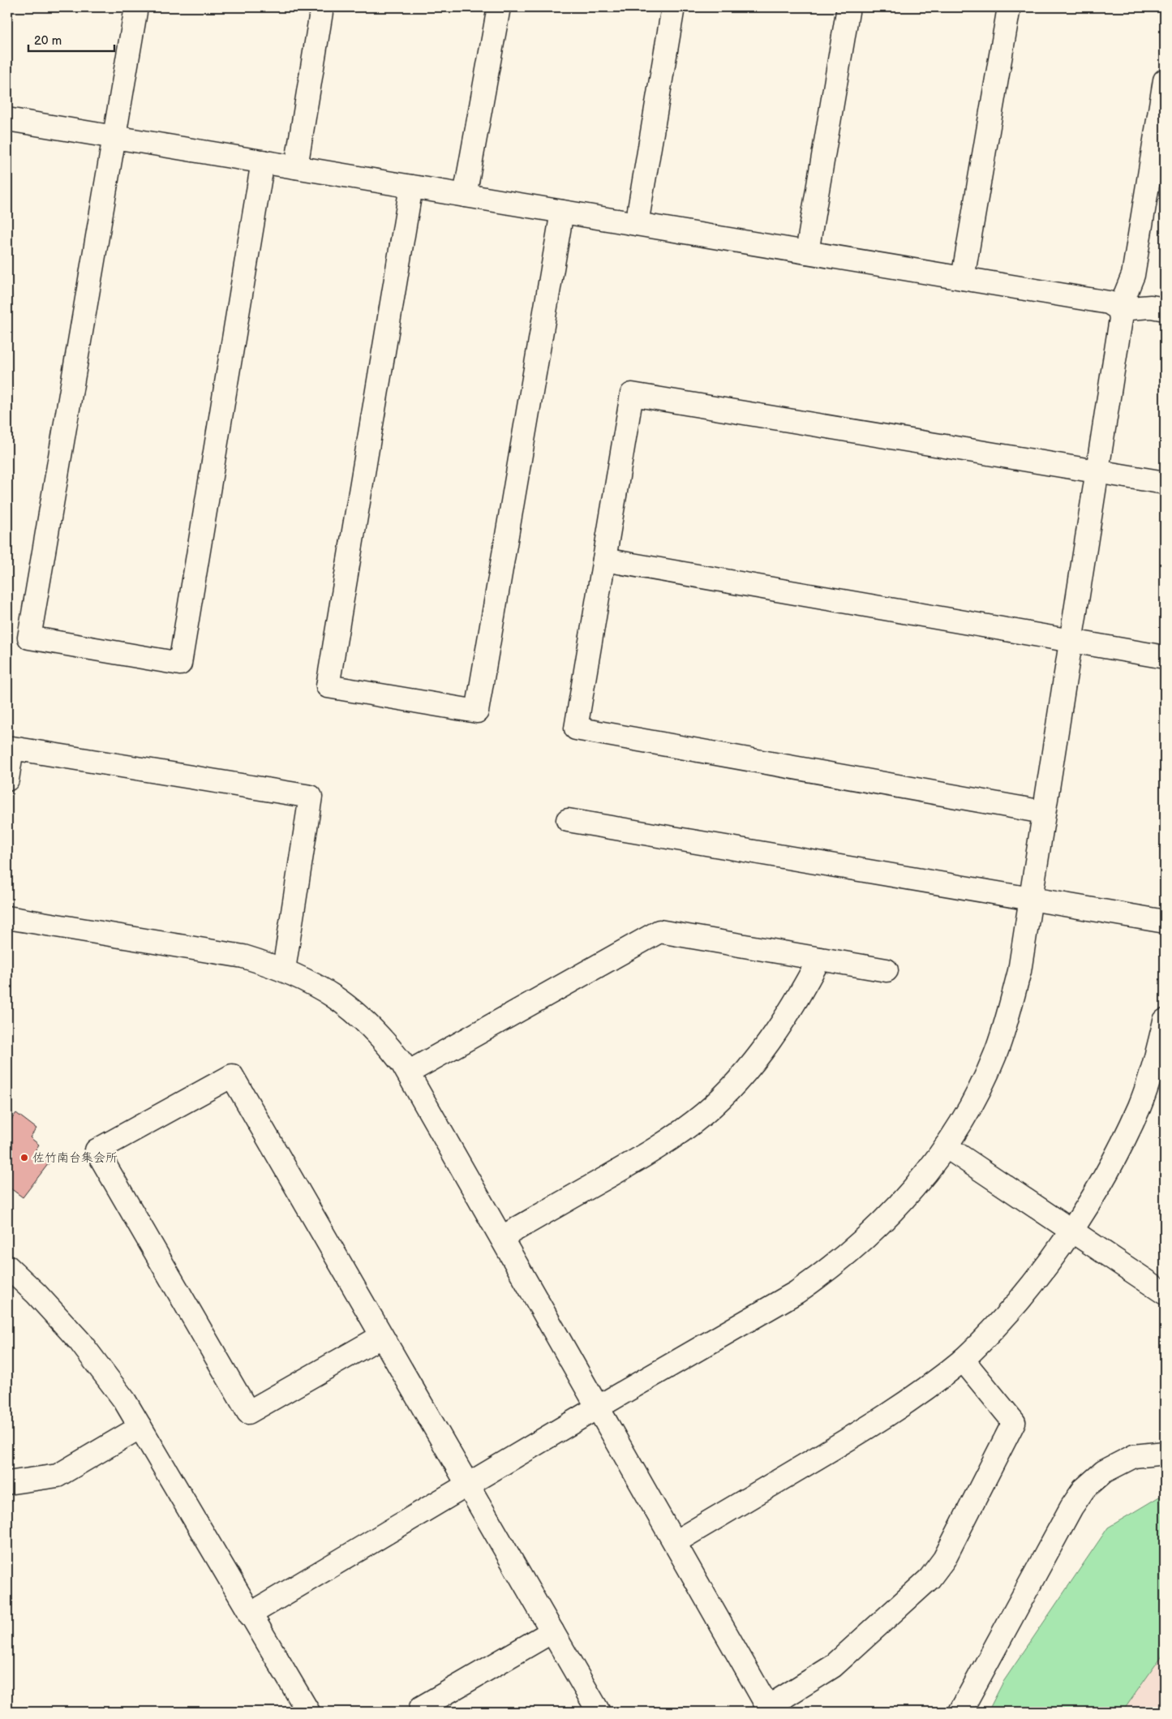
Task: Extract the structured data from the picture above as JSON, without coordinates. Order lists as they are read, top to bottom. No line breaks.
{"places":["佐竹南台集会所"],"scale_bar":"20 m"}
